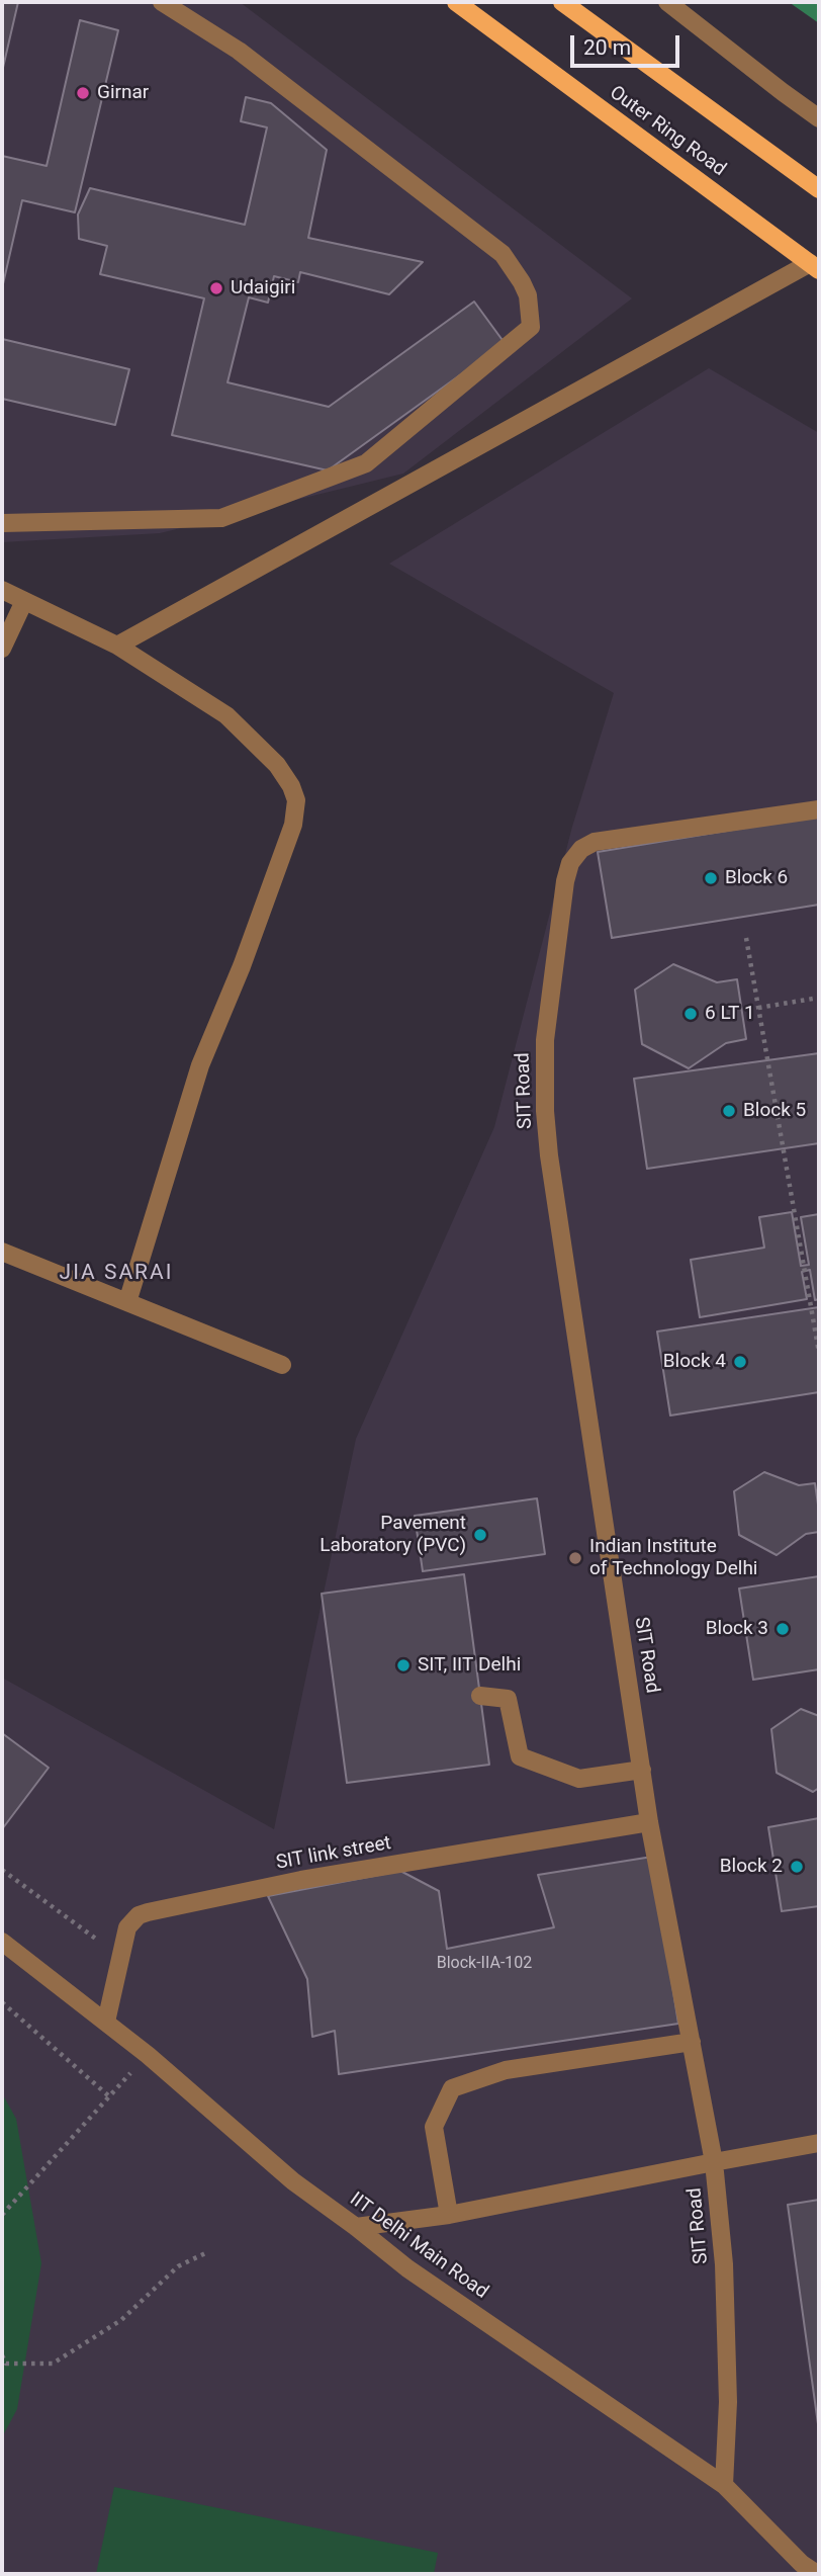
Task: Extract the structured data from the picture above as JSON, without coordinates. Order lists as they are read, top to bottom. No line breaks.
{"streets":{"main road":["Outer Ring Road"],"street":["SIT Road","SIT link street","IIT Delhi Main Road"]},"crossings":[["SIT Road","SIT link street"],["SIT Road","IIT Delhi Main Road"],["SIT link street","IIT Delhi Main Road"]],"districts":["JIA SARAI"],"places":["Girnar","Udaigiri","Block 6","6 LT 1","Block 5","Block 4","Pavement Laboratory (PVC)","Indian Institute of Technology Delhi","Block 3","SIT, IIT Delhi","Block 2"],"house_numbers":["Block-IIA-102"],"scale_bar":"20 m"}
